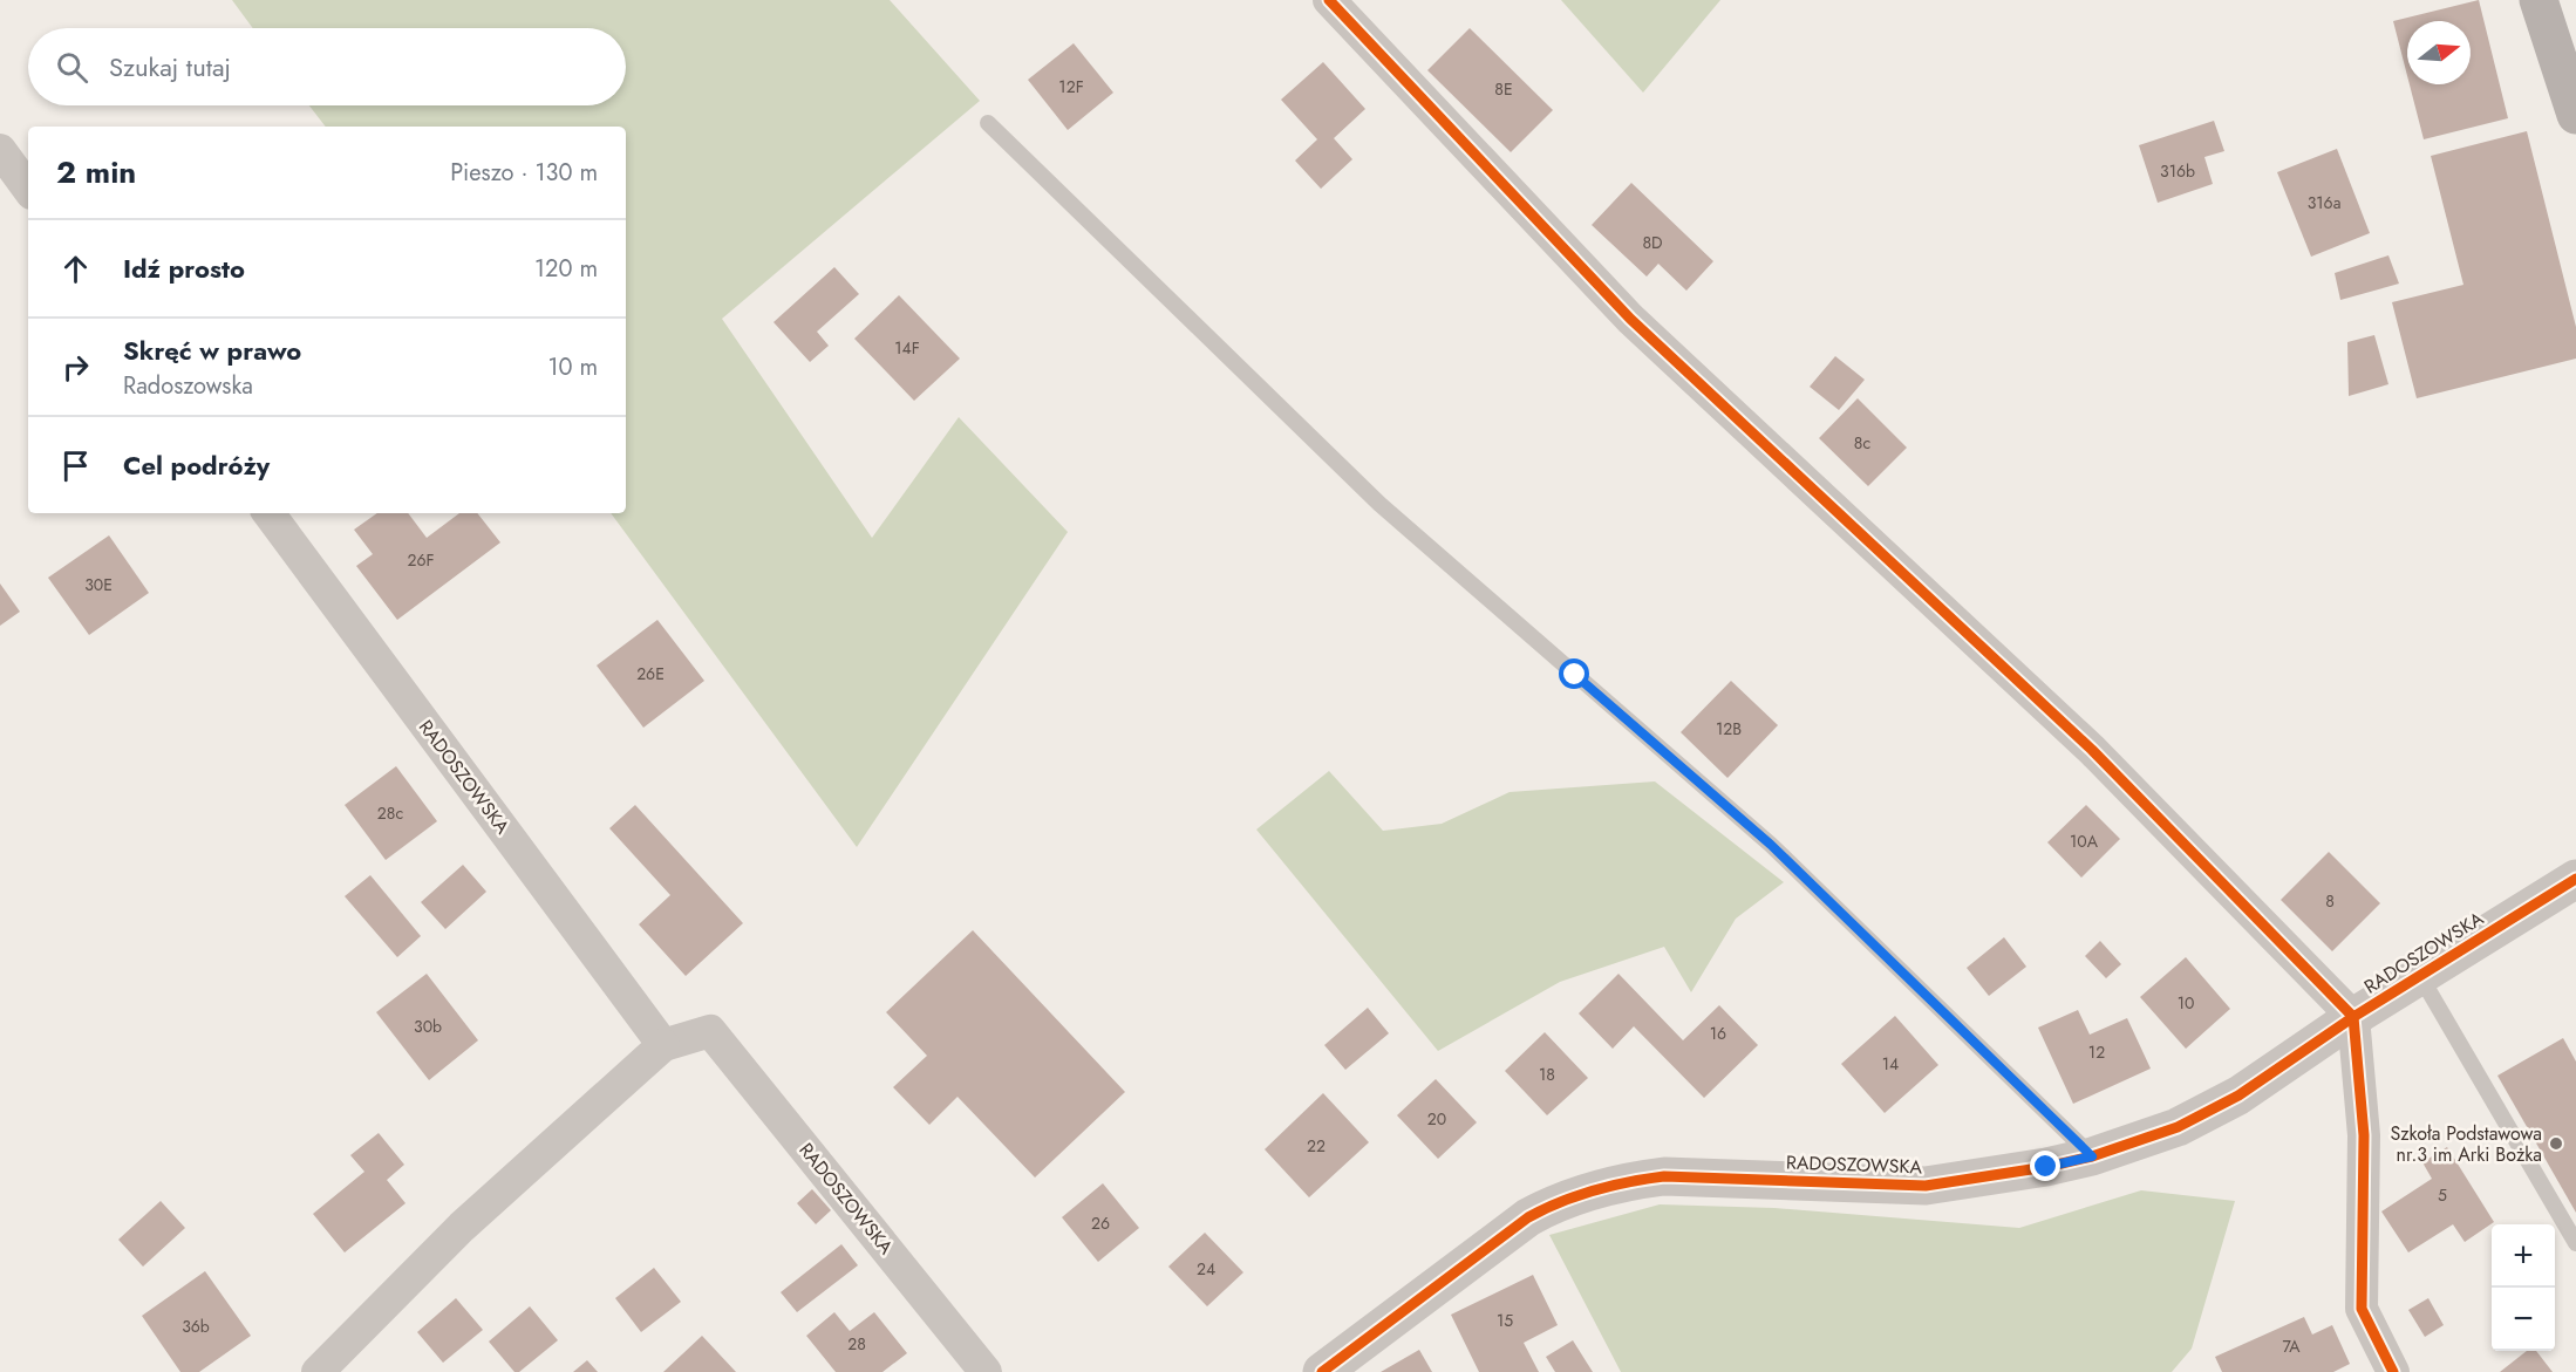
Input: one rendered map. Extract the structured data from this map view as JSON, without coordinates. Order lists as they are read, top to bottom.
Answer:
{
  "streets": {
    "street": ["RADOSZOWSKA"]
  },
  "places": ["Szkoła Podstawowa nr.3 im Arki Bożka"],
  "house_numbers": [
    "12F",
    "8E",
    "316b",
    "316a",
    "8D",
    "14F",
    "8c",
    "26F",
    "30E",
    "26E",
    "12B",
    "28c",
    "10A",
    "8",
    "10",
    "30b",
    "16",
    "12",
    "14",
    "18",
    "20",
    "22",
    "5",
    "26",
    "24",
    "15",
    "36b",
    "28",
    "7A"
  ],
  "north": "right",
  "page": {
    "search": "Szukaj tutaj",
    "heading": ["2 min", "Pieszo · 130 m"],
    "list": [
      ["Idź prosto", "120 m"],
      ["Skręć w prawo", "Radoszowska", "10 m"],
      "Cel podróży"
    ],
    "map_buttons": ["+", "−"]
  }
}
